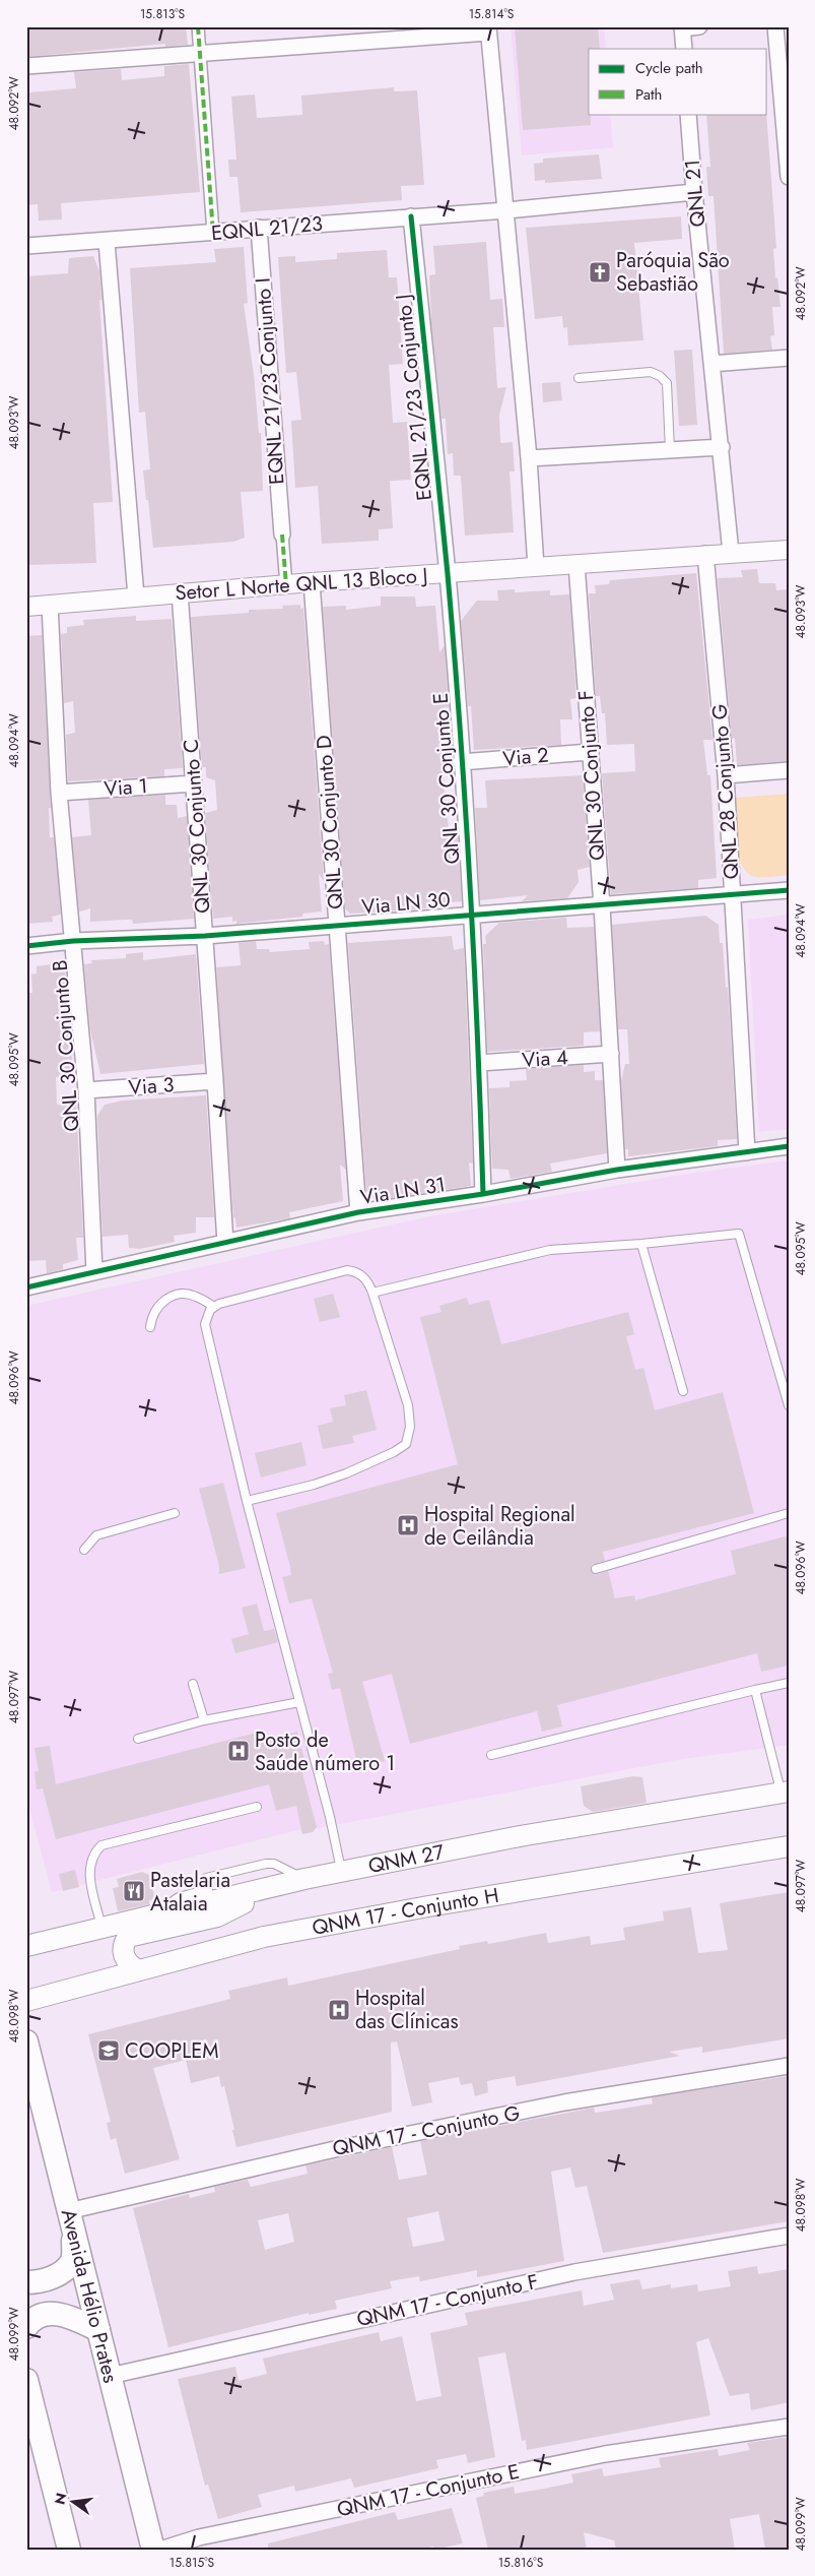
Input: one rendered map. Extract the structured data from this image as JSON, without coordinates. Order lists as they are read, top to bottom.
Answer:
{
  "streets": {
    "main road": ["QNM 27", "QNM 17 - Conjunto H", "Avenida Hélio Prates"],
    "street": [
      "QNL 21",
      "EQNL 21/23",
      "EQNL 21/23 Conjunto I",
      "EQNL 21/23 Conjunto J",
      "Setor L Norte QNL 13 Bloco J",
      "Via 2",
      "QNL 30 Conjunto F",
      "QNL 30 Conjunto E",
      "Via 1",
      "QNL 28 Conjunto G",
      "QNL 30 Conjunto D",
      "QNL 30 Conjunto C",
      "Via LN 30",
      "QNL 30 Conjunto B",
      "Via 4",
      "Via 3",
      "Via LN 31",
      "QNM 17 - Conjunto G",
      "QNM 17 - Conjunto F",
      "QNM 17 - Conjunto E"
    ]
  },
  "crossings": [
    ["QNL 21", "EQNL 21/23"],
    ["QNL 21", "Setor L Norte QNL 13 Bloco J"],
    ["EQNL 21/23", "EQNL 21/23 Conjunto I"],
    ["EQNL 21/23", "EQNL 21/23 Conjunto J"],
    ["EQNL 21/23 Conjunto J", "Setor L Norte QNL 13 Bloco J"],
    ["EQNL 21/23 Conjunto J", "QNL 30 Conjunto E"],
    ["Setor L Norte QNL 13 Bloco J", "QNL 30 Conjunto F"],
    ["Setor L Norte QNL 13 Bloco J", "QNL 30 Conjunto E"],
    ["Setor L Norte QNL 13 Bloco J", "QNL 28 Conjunto G"],
    ["Setor L Norte QNL 13 Bloco J", "QNL 30 Conjunto D"],
    ["Setor L Norte QNL 13 Bloco J", "QNL 30 Conjunto C"],
    ["Setor L Norte QNL 13 Bloco J", "QNL 30 Conjunto B"],
    ["Via 2", "QNL 30 Conjunto F"],
    ["Via 2", "QNL 30 Conjunto E"],
    ["QNL 30 Conjunto F", "Via LN 30"],
    ["QNL 30 Conjunto F", "Via 4"],
    ["QNL 30 Conjunto F", "Via LN 31"],
    ["QNL 30 Conjunto E", "Via LN 30"],
    ["QNL 30 Conjunto E", "Via 4"],
    ["QNL 30 Conjunto E", "Via LN 31"],
    ["Via 1", "QNL 30 Conjunto C"],
    ["Via 1", "QNL 30 Conjunto B"],
    ["QNL 28 Conjunto G", "Via LN 30"],
    ["QNL 28 Conjunto G", "Via LN 31"],
    ["QNL 30 Conjunto D", "Via LN 30"],
    ["QNL 30 Conjunto D", "Via LN 31"],
    ["QNL 30 Conjunto C", "Via LN 30"],
    ["QNL 30 Conjunto C", "Via 3"],
    ["QNL 30 Conjunto C", "Via LN 31"],
    ["Via LN 30", "QNL 30 Conjunto B"],
    ["QNL 30 Conjunto B", "Via 3"],
    ["QNL 30 Conjunto B", "Via LN 31"],
    ["QNM 17 - Conjunto G", "Avenida Hélio Prates"],
    ["Avenida Hélio Prates", "QNM 17 - Conjunto F"]
  ],
  "places": {
    "church": ["Paróquia São Sebastião"],
    "hospital": ["Hospital Regional de Ceilândia", "Posto de Saúde número 1", "Hospital das Clínicas"],
    "restaurant": ["Pastelaria Atalaia"],
    "school or university": ["COOPLEM"]
  },
  "legend": ["Cycle path", "Path"],
  "north": "left",
  "coordinates": [
    "15.813°S",
    "15.814°S",
    "48.092°W",
    "48.093°W",
    "48.094°W",
    "48.095°W",
    "48.096°W",
    "48.097°W",
    "48.098°W",
    "48.099°W",
    "15.815°S",
    "15.816°S"
  ]
}
